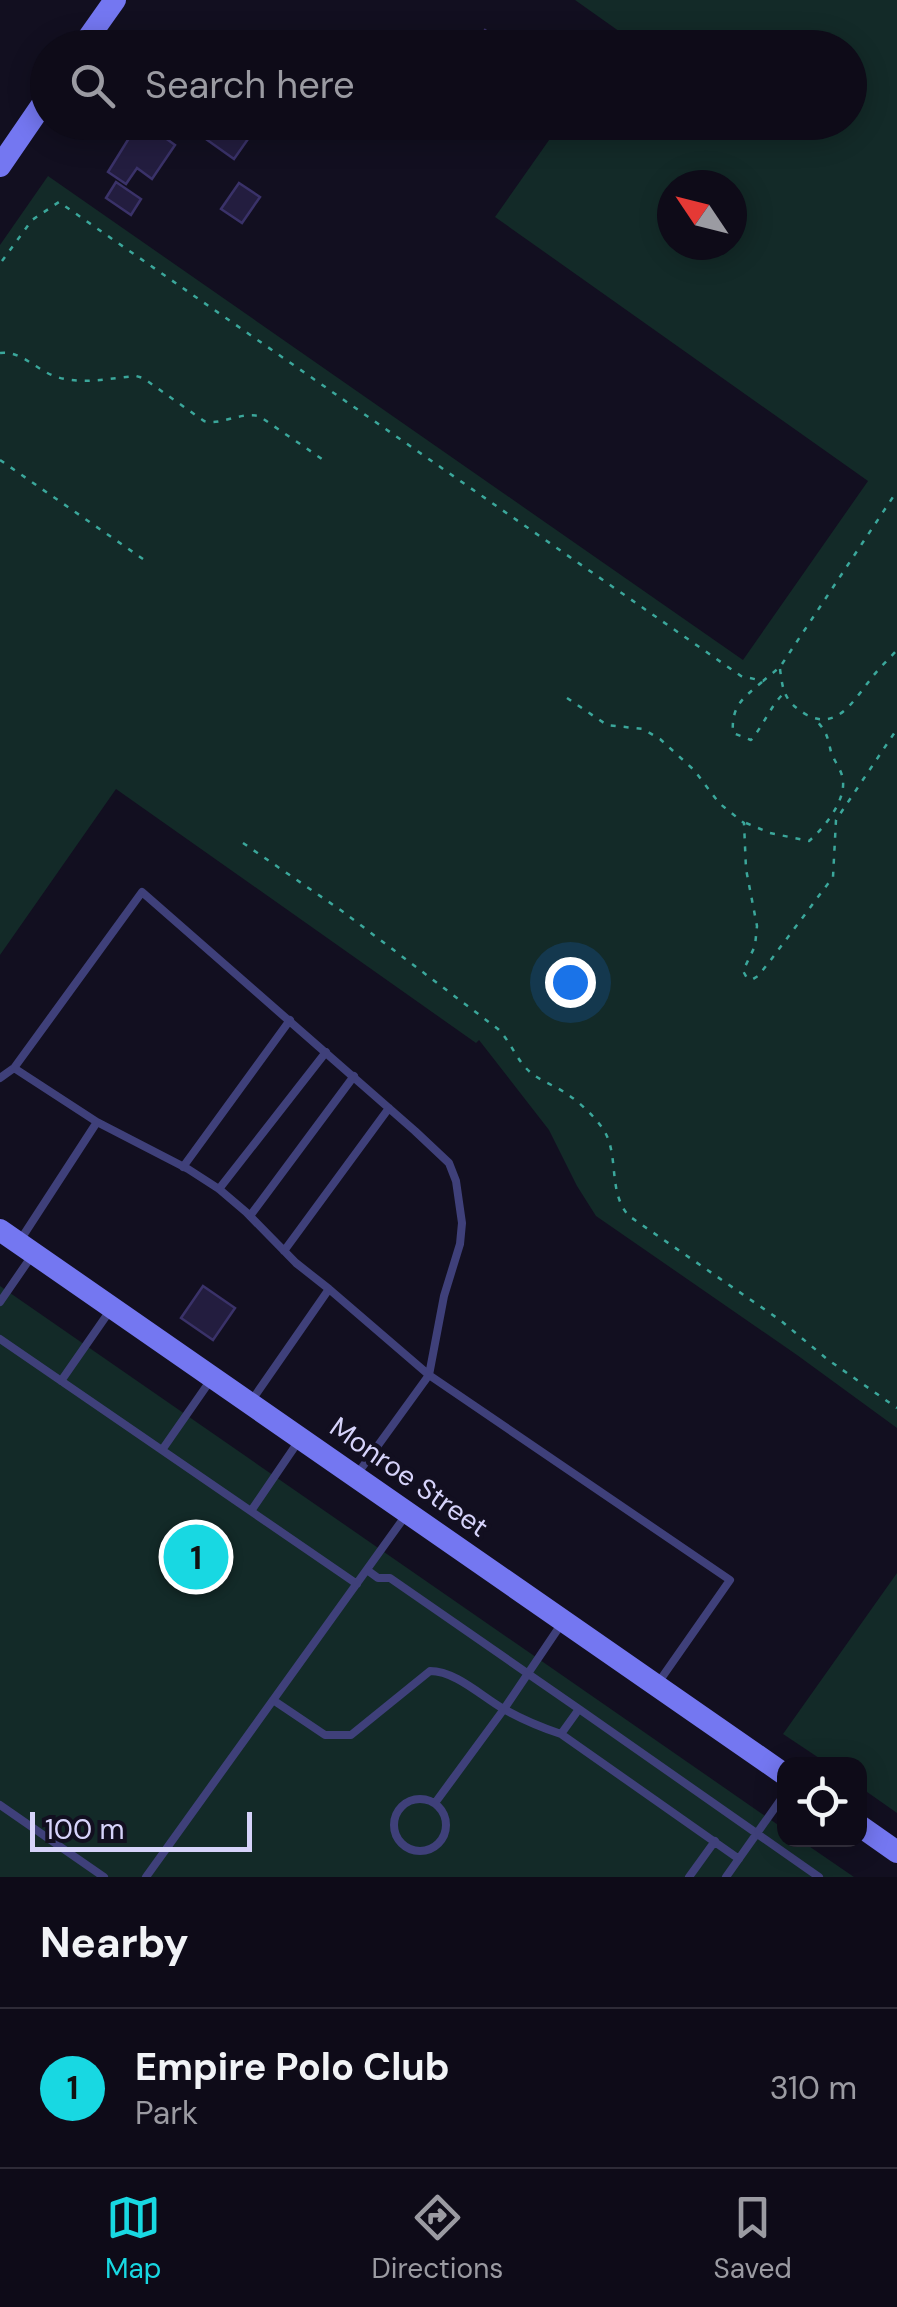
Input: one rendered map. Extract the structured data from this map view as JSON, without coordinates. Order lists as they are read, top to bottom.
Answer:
{
  "streets": {
    "main road": ["Monroe Street"]
  },
  "scale_bar": "100 m",
  "north": "top left",
  "page": {
    "search": "Search here",
    "pins": "1",
    "scale": "100 m",
    "heading": "Nearby",
    "list": [
      {
        "mark": "1",
        "name": "Empire Polo Club",
        "note": "Park",
        "value": "310 m"
      }
    ],
    "nav": ["Map", "Directions", "Saved"]
  }
}
